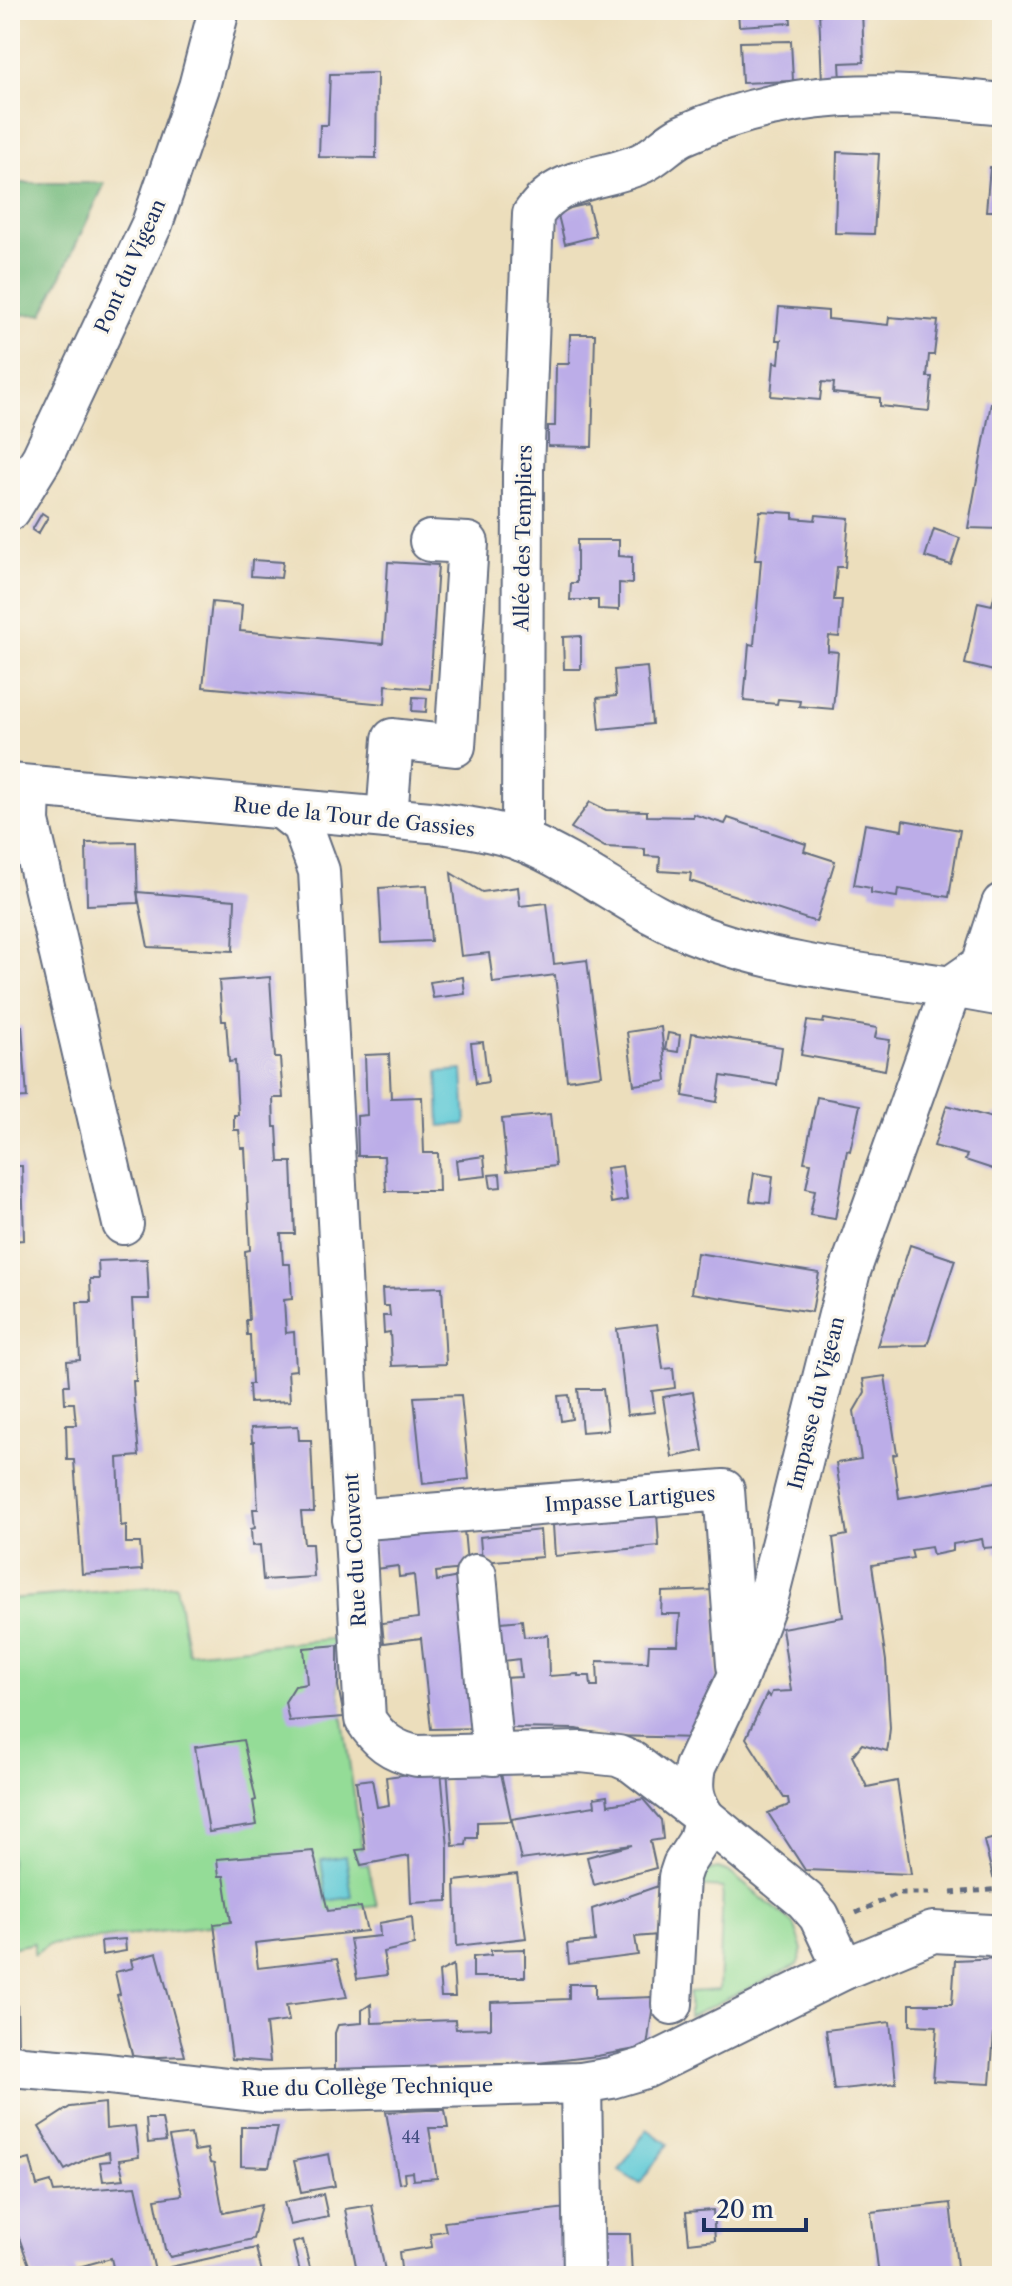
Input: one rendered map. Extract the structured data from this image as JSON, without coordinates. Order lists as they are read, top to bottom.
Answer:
{
  "streets": {
    "street": [
      "Pont du Vigean",
      "Allée des Templiers",
      "Rue de la Tour de Gassies",
      "Impasse du Vigean",
      "Impasse Lartigues",
      "Rue du Couvent",
      "Rue du Collège Technique"
    ]
  },
  "crossings": [
    ["Allée des Templiers", "Rue de la Tour de Gassies"],
    ["Rue de la Tour de Gassies", "Impasse du Vigean"],
    ["Rue de la Tour de Gassies", "Rue du Couvent"],
    ["Impasse du Vigean", "Impasse Lartigues"],
    ["Impasse du Vigean", "Rue du Couvent"],
    ["Impasse Lartigues", "Rue du Couvent"]
  ],
  "house_numbers": ["44"],
  "scale_bar": "20 m"
}
